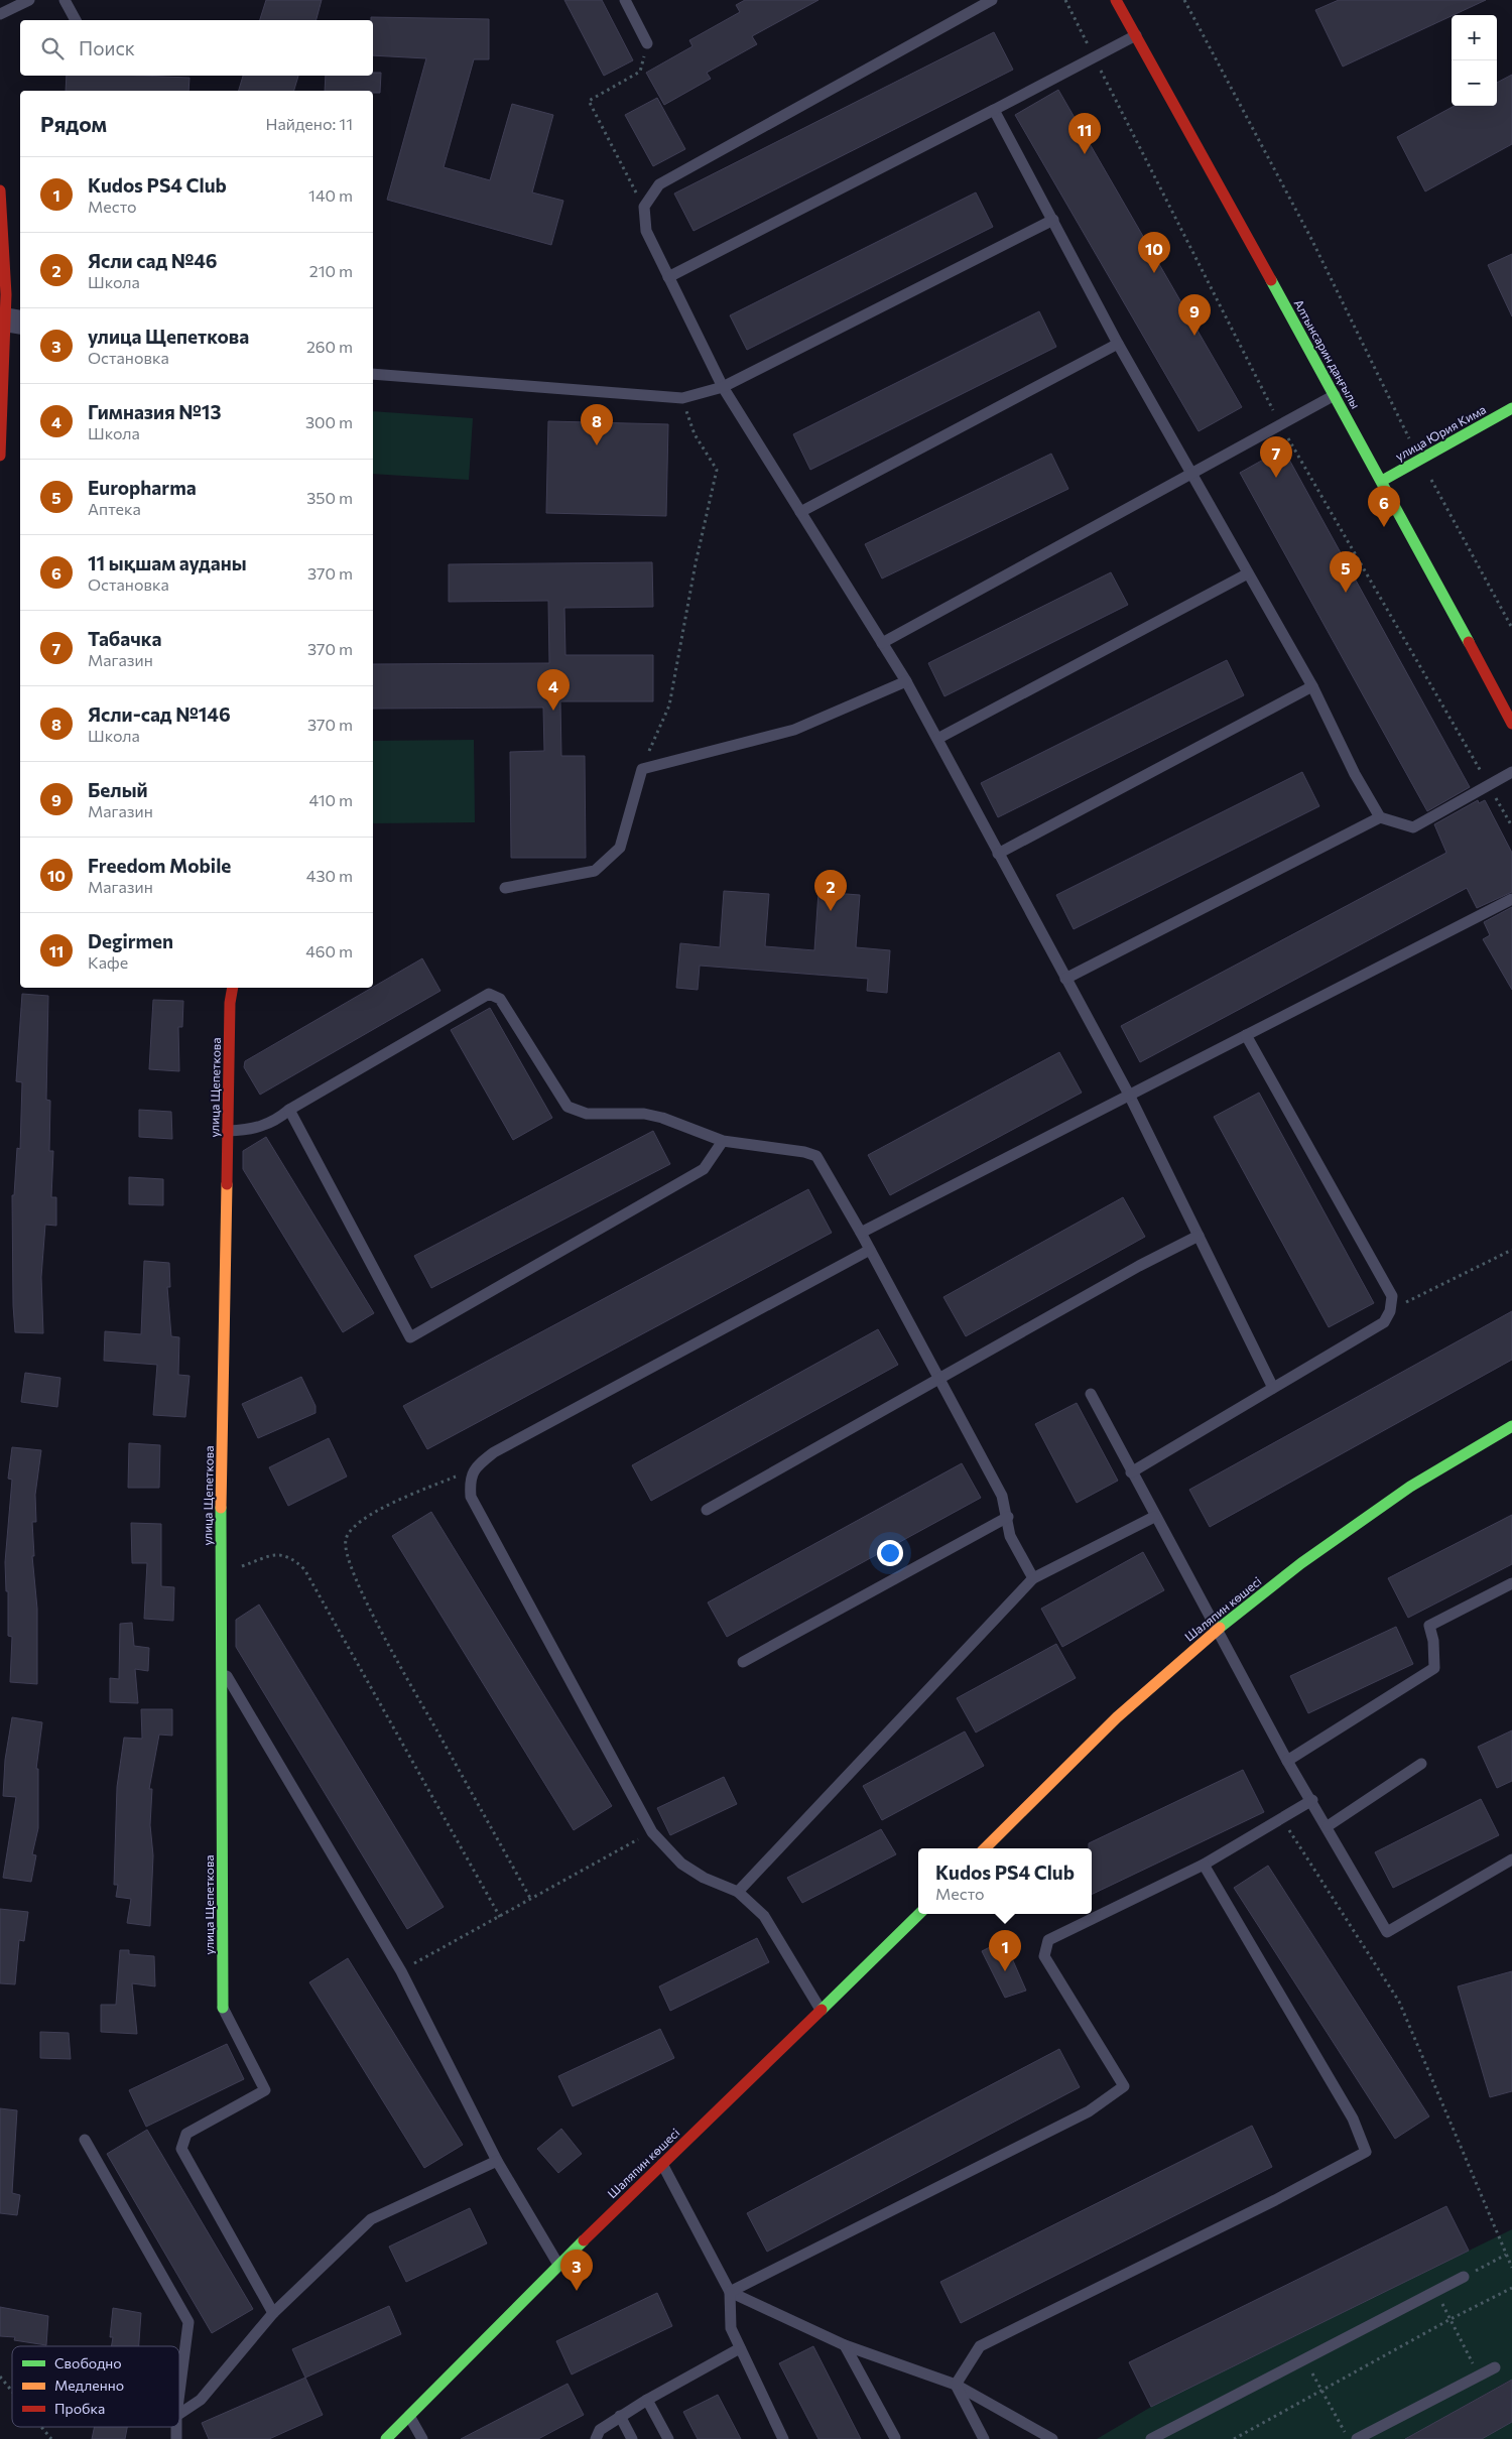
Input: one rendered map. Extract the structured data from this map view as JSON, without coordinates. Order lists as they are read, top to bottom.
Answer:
{
  "streets": {
    "main road": [
      "Алтынсарин даңғылы",
      "улица Юрия Кима",
      "улица Щепеткова",
      "Шаляпин көшесі"
    ]
  },
  "crossings": [
    ["Алтынсарин даңғылы", "улица Юрия Кима"]
  ],
  "legend": ["Свободно", "Медленно", "Пробка"],
  "page": {
    "map_buttons": ["+", "−"],
    "search": "Поиск",
    "heading": ["Рядом", "Найдено: 11"],
    "pins": [
      "11",
      "10",
      "9",
      "8",
      "7",
      "6",
      "5",
      "4",
      "2",
      "1",
      "3"
    ],
    "list": [
      {
        "mark": "1",
        "name": "Kudos PS4 Club",
        "note": "Место",
        "value": "140 m"
      },
      {
        "mark": "2",
        "name": "Ясли сад №46",
        "note": "Школа",
        "value": "210 m"
      },
      {
        "mark": "3",
        "name": "улица Щепеткова",
        "note": "Остановка",
        "value": "260 m"
      },
      {
        "mark": "4",
        "name": "Гимназия №13",
        "note": "Школа",
        "value": "300 m"
      },
      {
        "mark": "5",
        "name": "Europharma",
        "note": "Аптека",
        "value": "350 m"
      },
      {
        "mark": "6",
        "name": "11 ықшам ауданы",
        "note": "Остановка",
        "value": "370 m"
      },
      {
        "mark": "7",
        "name": "Табачка",
        "note": "Магазин",
        "value": "370 m"
      },
      {
        "mark": "8",
        "name": "Ясли-сад №146",
        "note": "Школа",
        "value": "370 m"
      },
      {
        "mark": "9",
        "name": "Белый",
        "note": "Магазин",
        "value": "410 m"
      },
      {
        "mark": "10",
        "name": "Freedom Mobile",
        "note": "Магазин",
        "value": "430 m"
      },
      {
        "mark": "11",
        "name": "Degirmen",
        "note": "Кафе",
        "value": "460 m"
      }
    ],
    "popup": ["Kudos PS4 Club", "Место"]
  }
}
